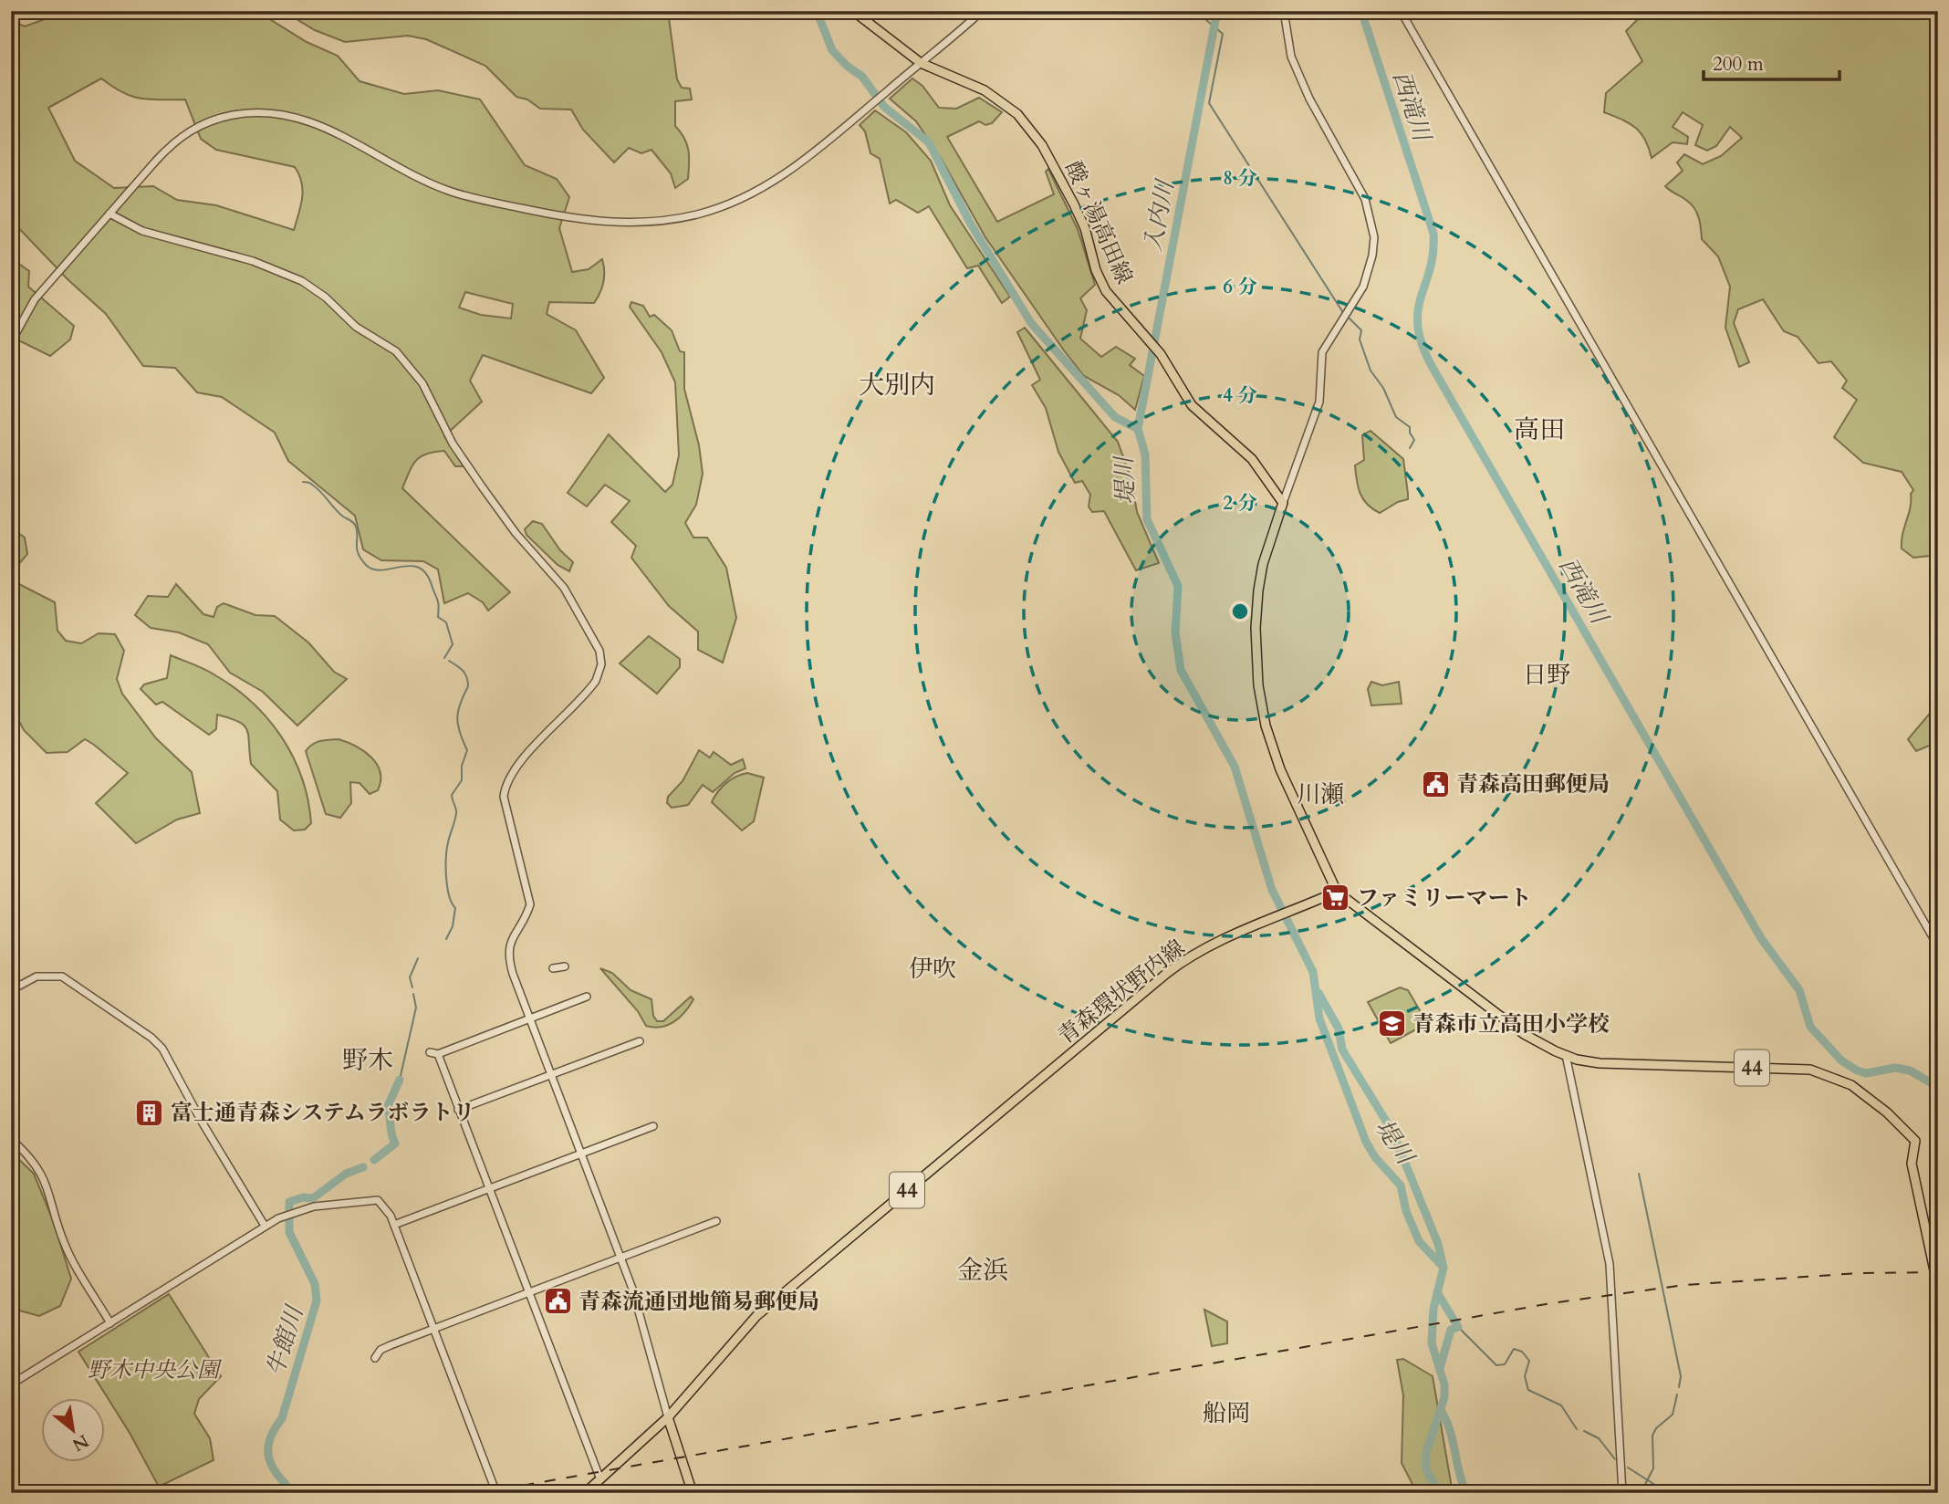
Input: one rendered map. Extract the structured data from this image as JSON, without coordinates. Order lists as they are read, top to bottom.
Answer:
{
  "streets": {
    "main road": ["酸ヶ湯高田線", "青森環状野内線", "44"]
  },
  "crossings": [
    ["青森環状野内線", "44"]
  ],
  "districts": [
    "大別内",
    "高田",
    "日野",
    "川瀬",
    "伊吹",
    "野木",
    "金浜",
    "船岡"
  ],
  "water": [
    "西滝川",
    "入内川",
    "堤川",
    "牛館川"
  ],
  "parks": ["野木中央公園"],
  "places": {
    "public building": ["青森高田郵便局", "青森流通団地簡易郵便局"],
    "supermarket": ["ファミリーマート"],
    "school or university": ["青森市立高田小学校"],
    "building": ["富士通青森システムラボラトリ"]
  },
  "scale_bar": "200 m",
  "north": "bottom right",
  "rings": [
    "8 分",
    "6 分",
    "4 分",
    "2 分"
  ]
}
